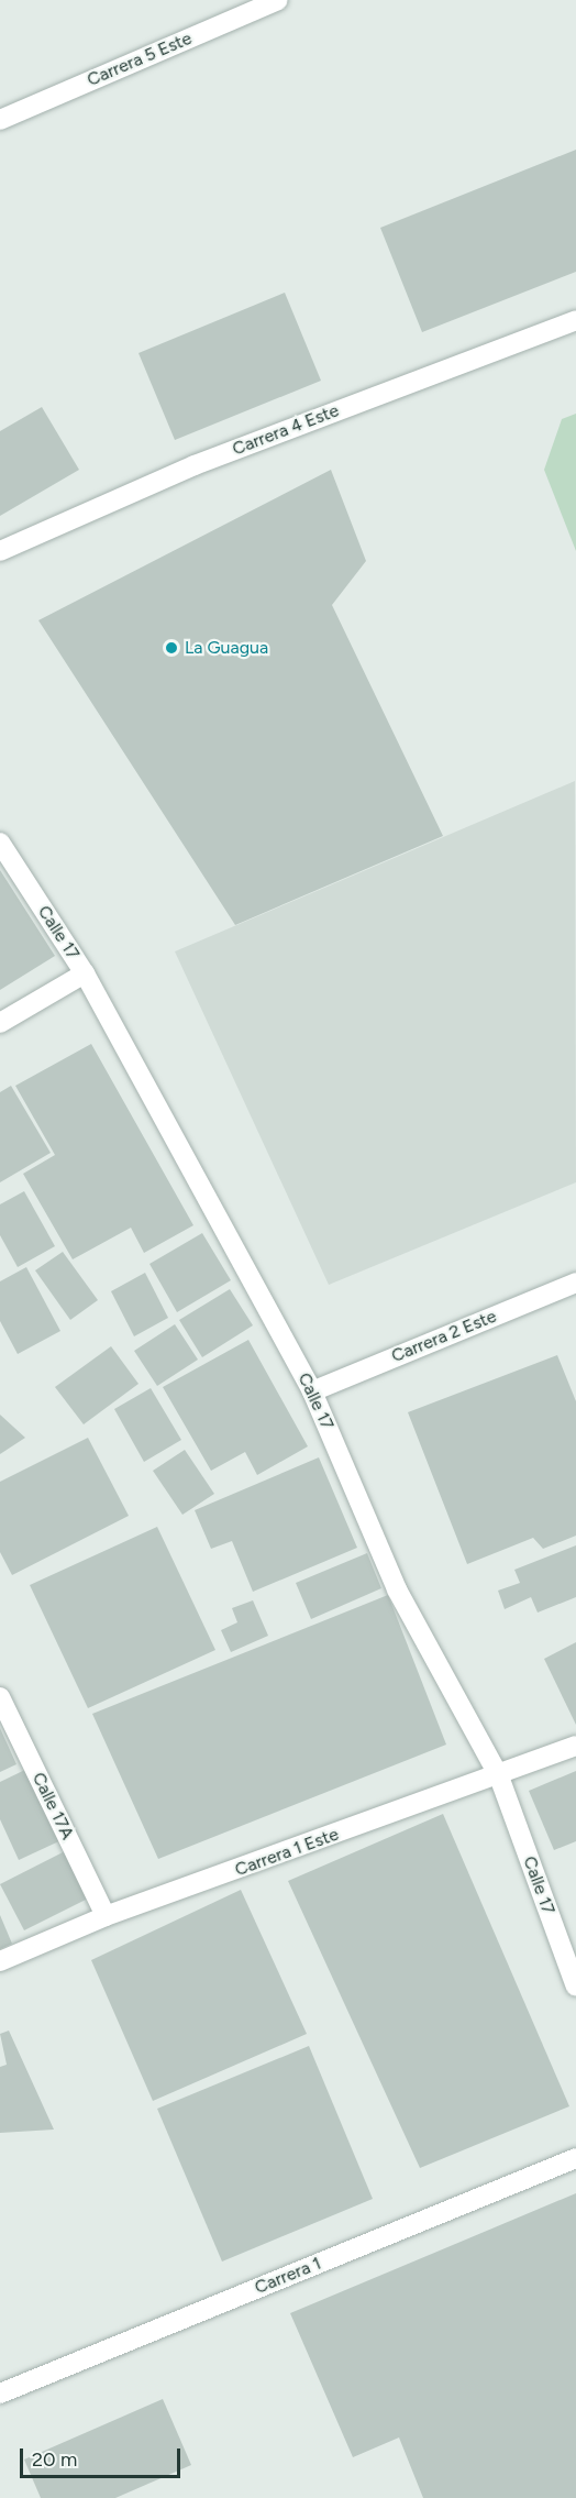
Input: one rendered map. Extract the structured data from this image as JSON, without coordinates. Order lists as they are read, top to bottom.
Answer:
{
  "streets": {
    "street": [
      "Carrera 5 Este",
      "Carrera 4 Este",
      "Calle 17",
      "Carrera 2 Este",
      "Calle 17A",
      "Carrera 1 Este",
      "Carrera 1"
    ]
  },
  "crossings": [
    ["Calle 17", "Carrera 2 Este"],
    ["Calle 17", "Carrera 1 Este"],
    ["Calle 17A", "Carrera 1 Este"]
  ],
  "places": ["La Guagua"],
  "scale_bar": "20 m"
}
